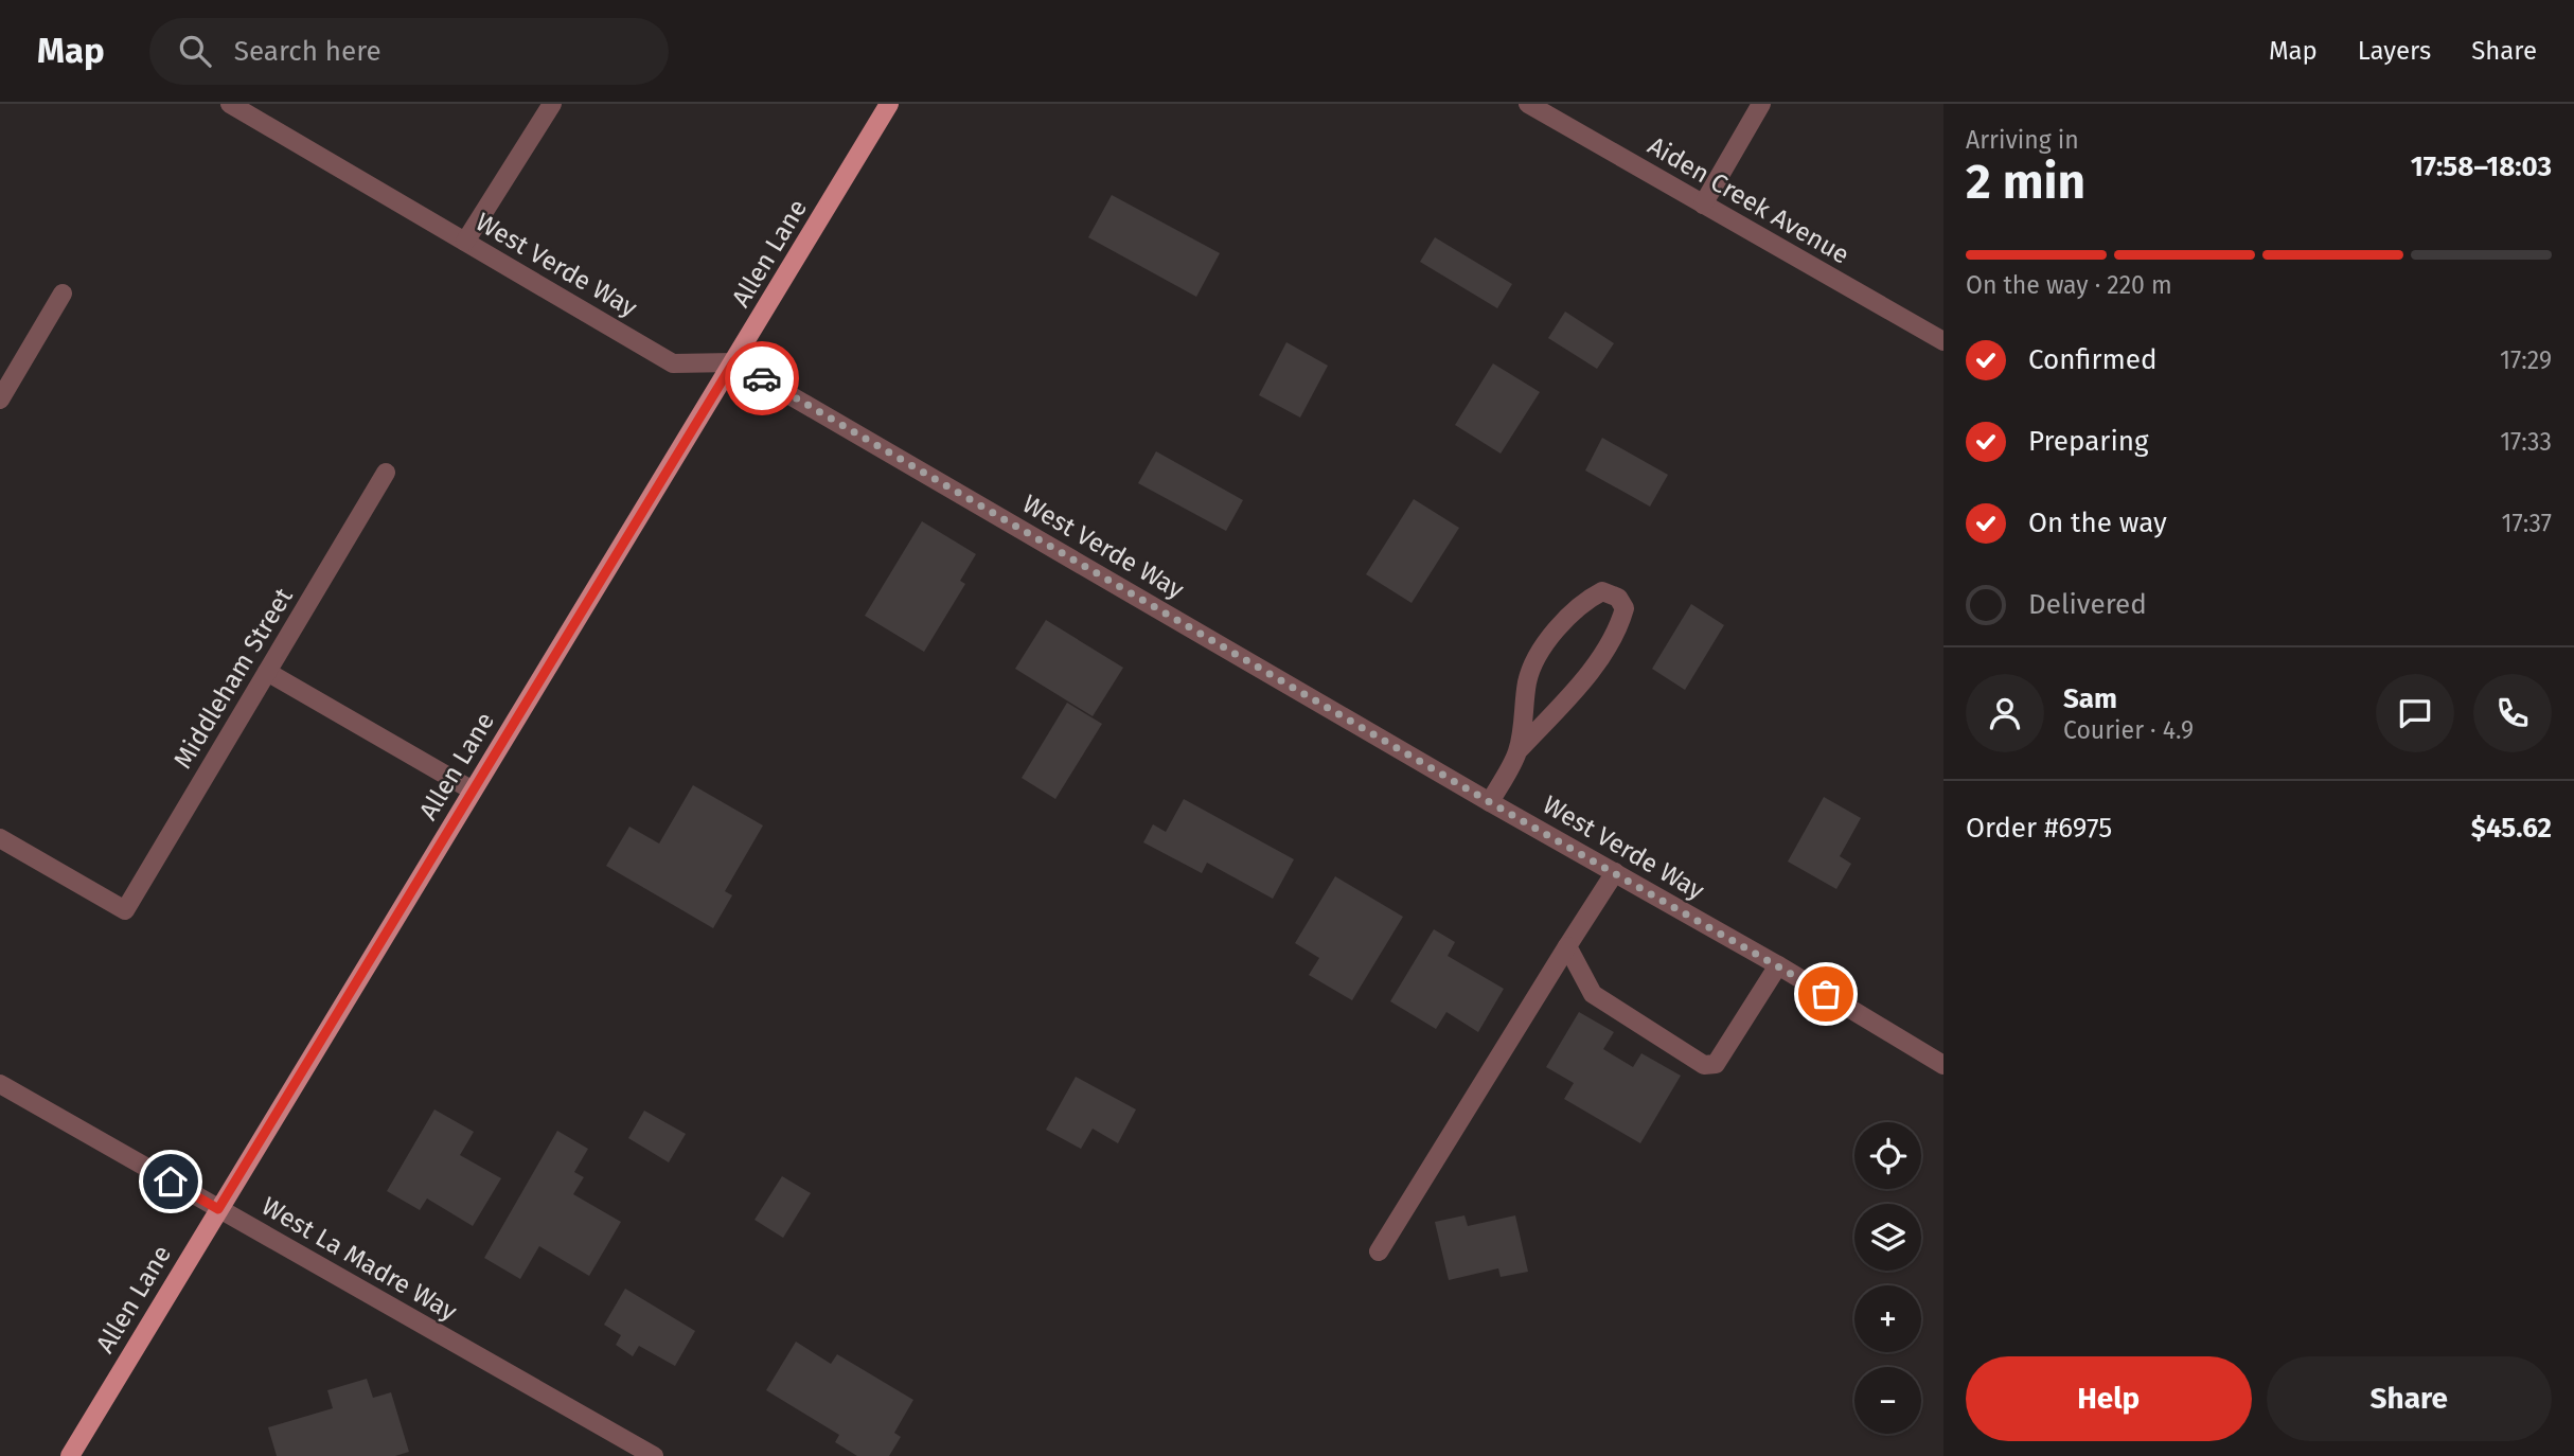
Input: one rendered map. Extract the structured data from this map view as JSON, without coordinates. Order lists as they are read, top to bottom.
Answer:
{
  "streets": {
    "main road": ["Allen Lane"],
    "street": [
      "Aiden Creek Avenue",
      "West Verde Way",
      "Middleham Street",
      "West La Madre Way"
    ]
  },
  "crossings": [
    ["Allen Lane", "West Verde Way"],
    ["Allen Lane", "West La Madre Way"]
  ],
  "page": {
    "header": "Map",
    "search": "Search here",
    "nav": ["Map", "Layers", "Share"],
    "heading": ["2 min", "Arriving in", "17:58–18:03"],
    "panel": [
      "Sam",
      "Courier · 4.9",
      "Order #6975",
      "$45.62"
    ],
    "bar": "On the way · 220 m",
    "list": [
      ["Confirmed", "17:29"],
      ["Preparing", "17:33"],
      ["On the way", "17:37"],
      "Delivered"
    ],
    "map_buttons": ["+", "−"],
    "buttons": ["Help", "Share"]
  }
}
